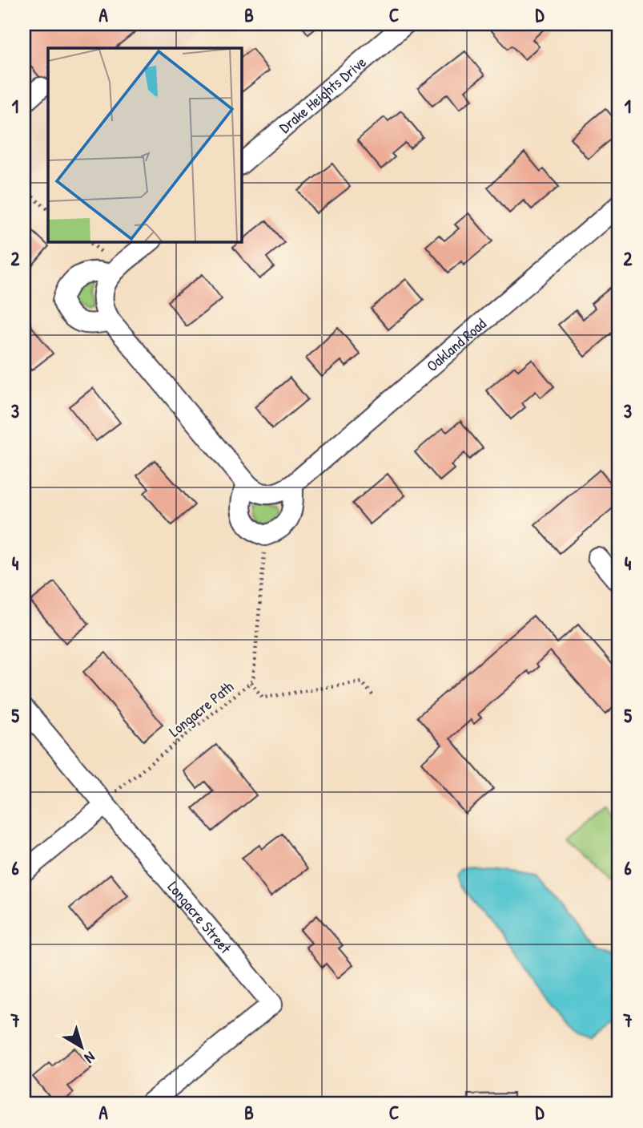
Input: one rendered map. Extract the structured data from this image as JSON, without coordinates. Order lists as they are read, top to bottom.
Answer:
{
  "streets": {
    "street": ["Drake Heights Drive", "Oakland Road", "Longacre Street"],
    "path": ["Longacre Path"]
  },
  "crossings": [
    ["Longacre Path", "Longacre Street"]
  ],
  "north": "bottom right",
  "grid": {
    "columns": [
      "A",
      "B",
      "C",
      "D"
    ],
    "rows": [
      "1",
      "2",
      "3",
      "4",
      "5",
      "6",
      "7"
    ]
  }
}
